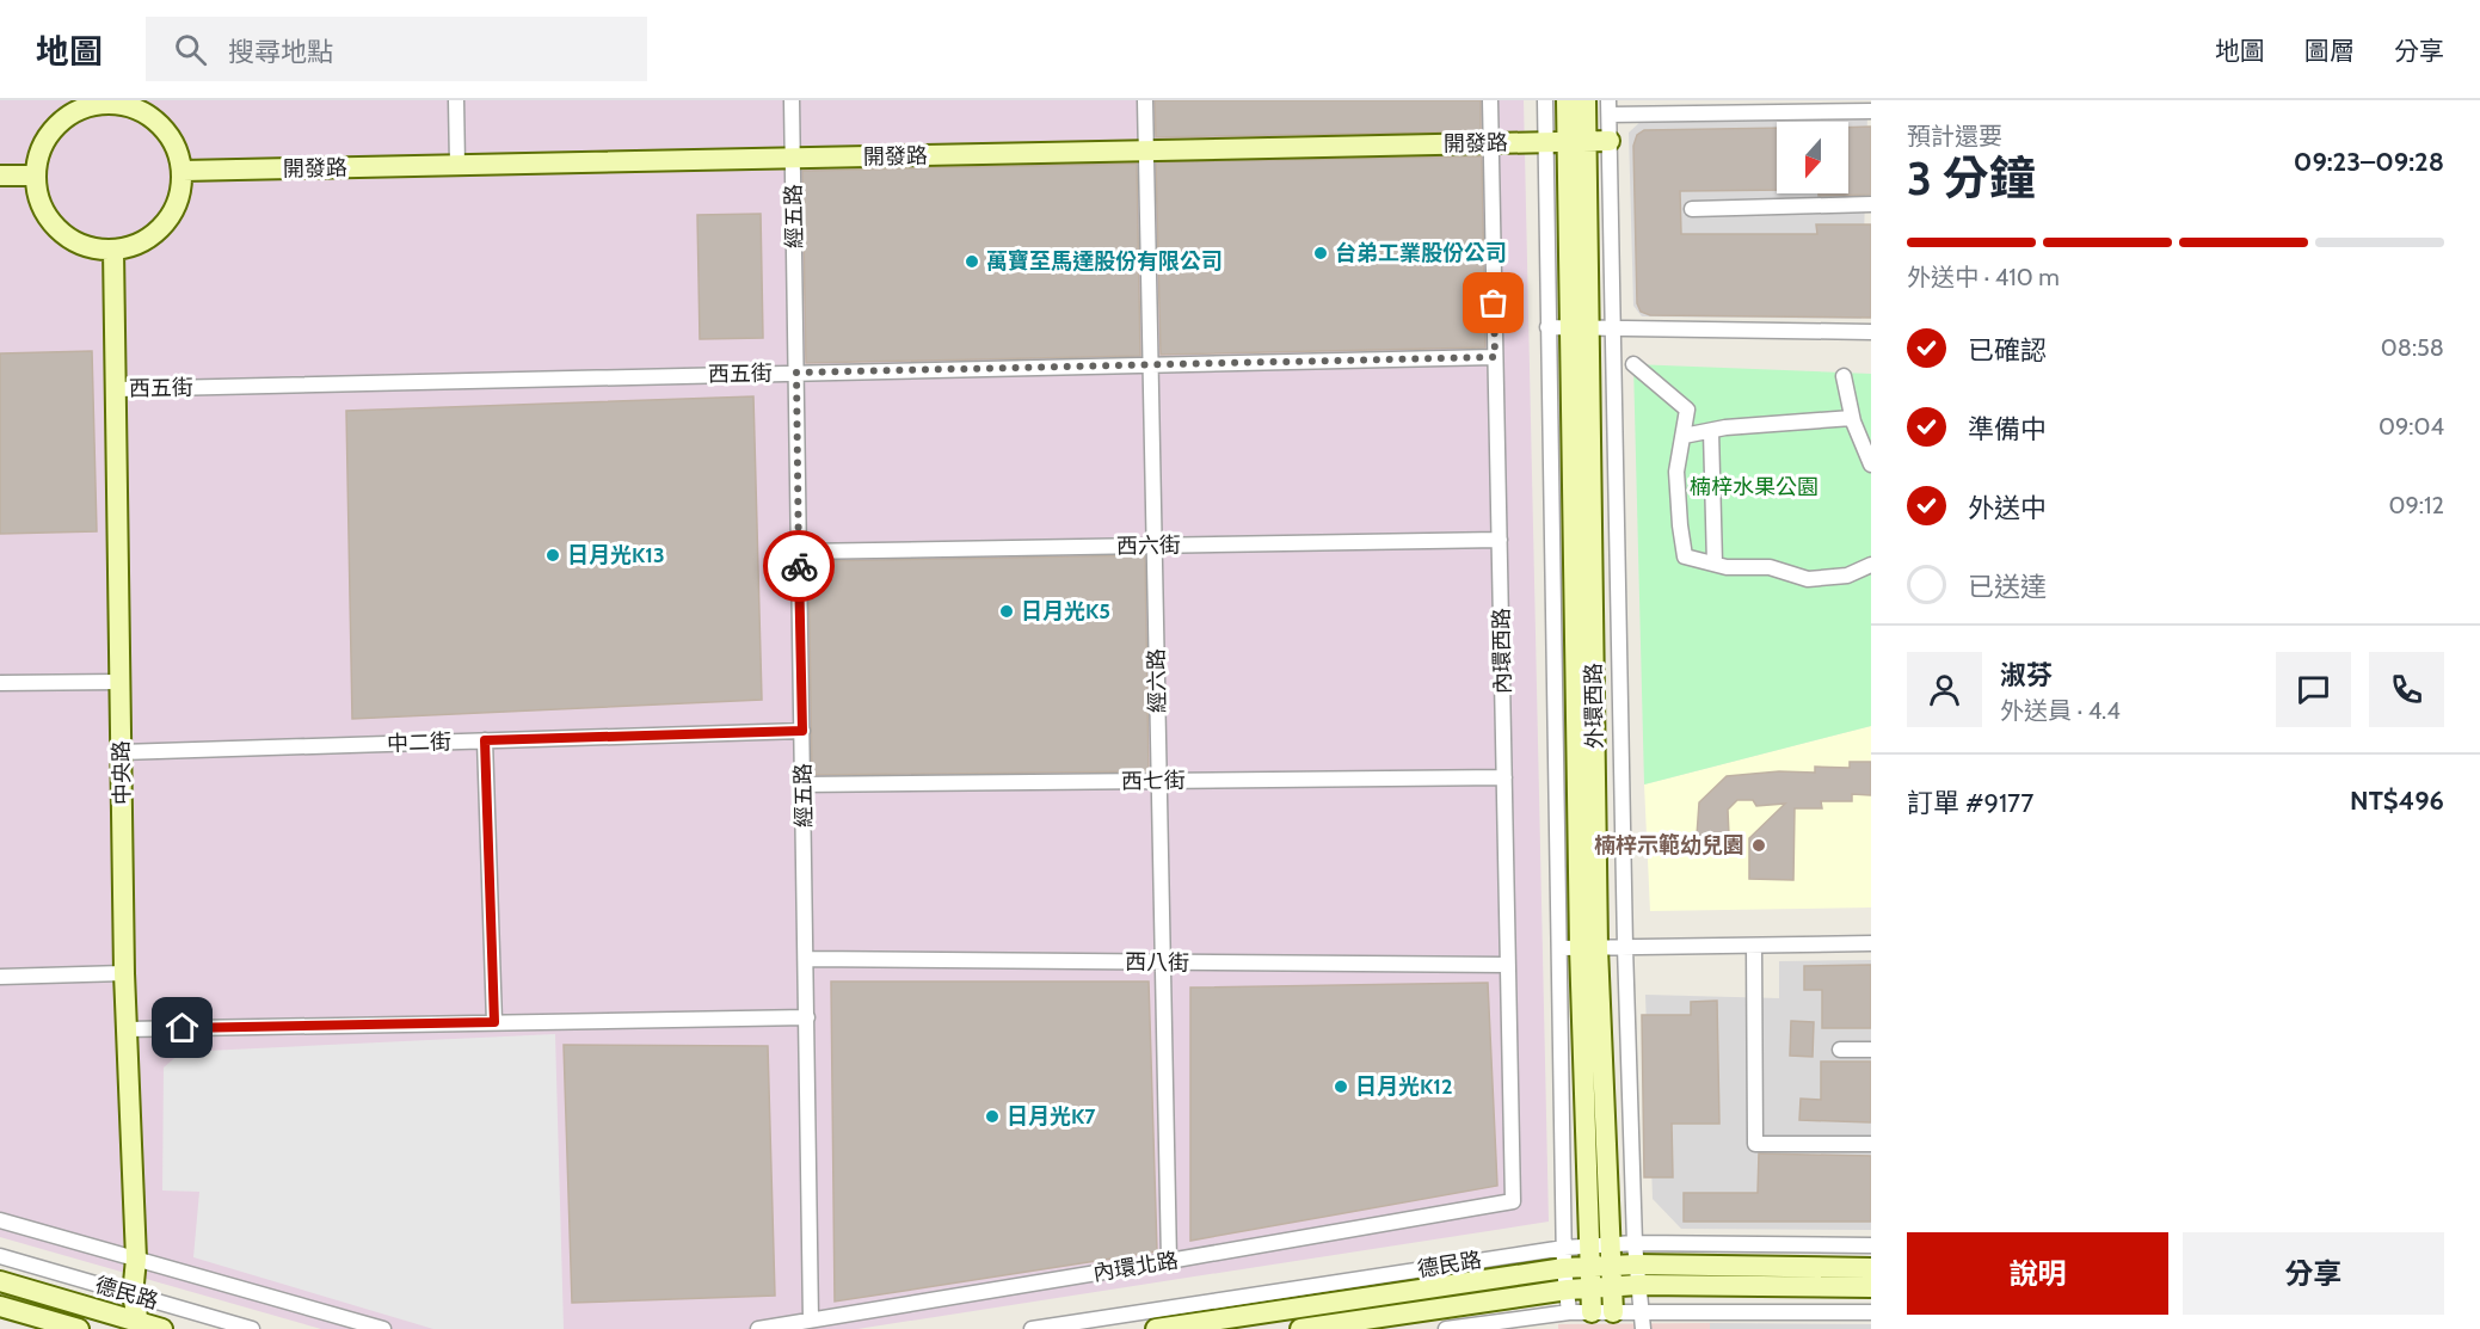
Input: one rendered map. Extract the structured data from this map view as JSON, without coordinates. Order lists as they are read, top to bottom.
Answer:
{
  "streets": {
    "street": [
      "開發路",
      "經五路",
      "西五街",
      "西六街",
      "內環西路",
      "經六路",
      "外環西路",
      "中二街",
      "中央路",
      "西七街",
      "西八街",
      "德民路",
      "內環北路"
    ]
  },
  "crossings": [
    ["開發路", "經五路"],
    ["開發路", "內環西路"],
    ["開發路", "經六路"],
    ["開發路", "外環西路"],
    ["開發路", "中央路"],
    ["經五路", "西五街"],
    ["經五路", "西六街"],
    ["經五路", "中二街"],
    ["經五路", "西七街"],
    ["經五路", "西八街"],
    ["經五路", "內環北路"],
    ["西五街", "內環西路"],
    ["西五街", "經六路"],
    ["西五街", "中央路"],
    ["西六街", "內環西路"],
    ["西六街", "經六路"],
    ["內環西路", "西七街"],
    ["內環西路", "西八街"],
    ["內環西路", "內環北路"],
    ["經六路", "西七街"],
    ["經六路", "西八街"],
    ["經六路", "內環北路"],
    ["外環西路", "德民路"],
    ["中二街", "中央路"],
    ["中央路", "德民路"]
  ],
  "parks": ["楠梓水果公園"],
  "places": [
    "台弟工業股份公司",
    "萬寶至馬達股份有限公司",
    "日月光K13",
    "日月光K5",
    "楠梓示範幼兒園",
    "日月光K12",
    "日月光K7"
  ],
  "north": "bottom",
  "page": {
    "header": "地圖",
    "search": "搜尋地點",
    "nav": ["地圖", "圖層", "分享"],
    "heading": ["3 分鐘", "預計還要", "09:23–09:28"],
    "panel": [
      "淑芬",
      "外送員 · 4.4",
      "訂單 #9177",
      "NT$496"
    ],
    "bar": "外送中 · 410 m",
    "list": [
      ["已確認", "08:58"],
      ["準備中", "09:04"],
      ["外送中", "09:12"],
      "已送達"
    ],
    "buttons": ["說明", "分享"]
  }
}
